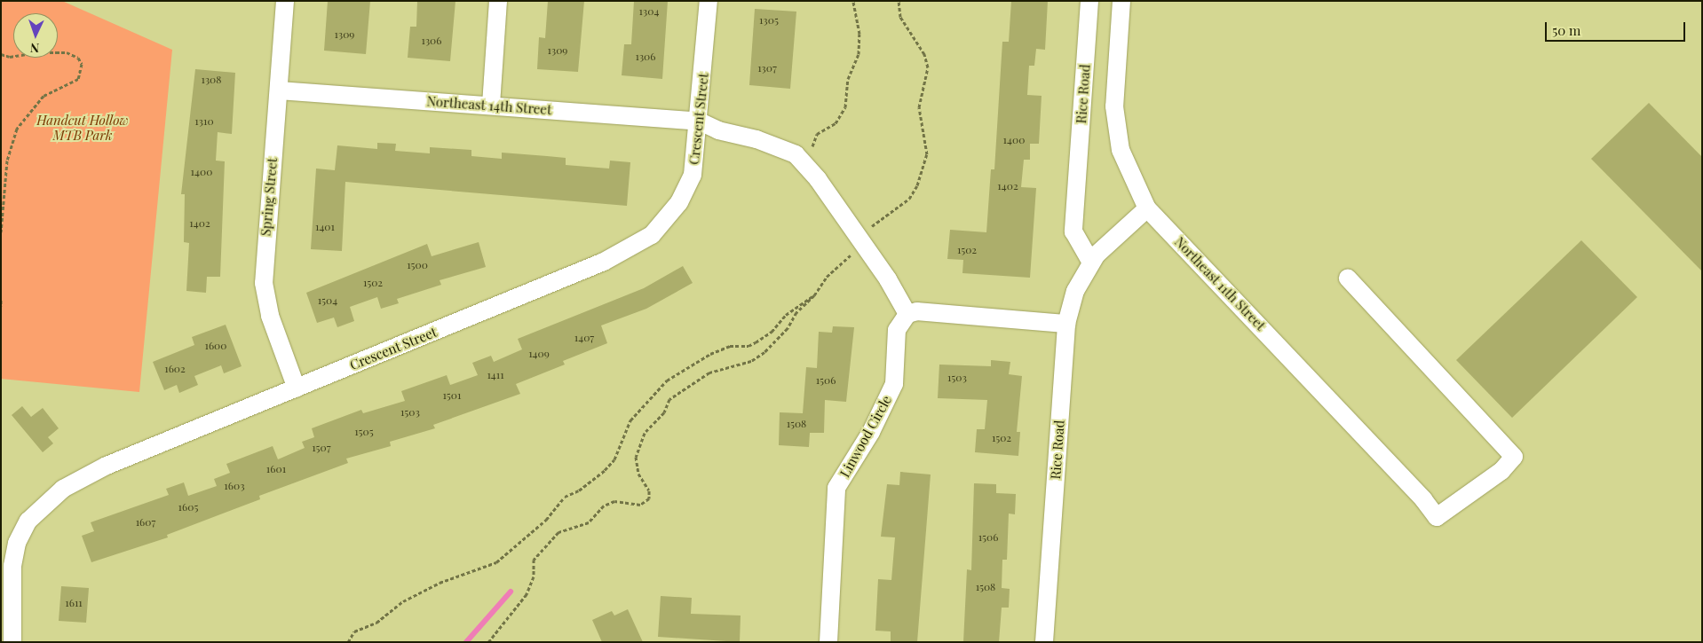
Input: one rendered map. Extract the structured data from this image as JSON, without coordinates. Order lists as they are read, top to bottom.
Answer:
{
  "streets": {
    "street": [
      "Rice Road",
      "Northeast 14th Street",
      "Crescent Street",
      "Spring Street",
      "Northeast 11th Street",
      "Linwood Circle"
    ]
  },
  "crossings": [
    ["Rice Road", "Northeast 11th Street"],
    ["Northeast 14th Street", "Crescent Street"],
    ["Northeast 14th Street", "Spring Street"],
    ["Crescent Street", "Spring Street"]
  ],
  "parks": ["Handcut Hollow MTB Park"],
  "house_numbers": [
    "1304",
    "1305",
    "1309",
    "1306",
    "1309",
    "1306",
    "1307",
    "1308",
    "1310",
    "1400",
    "1400",
    "1402",
    "1402",
    "1401",
    "1502",
    "1500",
    "1502",
    "1504",
    "1407",
    "1600",
    "1409",
    "1602",
    "1411",
    "1503",
    "1506",
    "1501",
    "1503",
    "1508",
    "1505",
    "1502",
    "1507",
    "1601",
    "1603",
    "1605",
    "1607",
    "1506",
    "1508",
    "1611"
  ],
  "scale_bar": "50 m",
  "north": "bottom"
}
